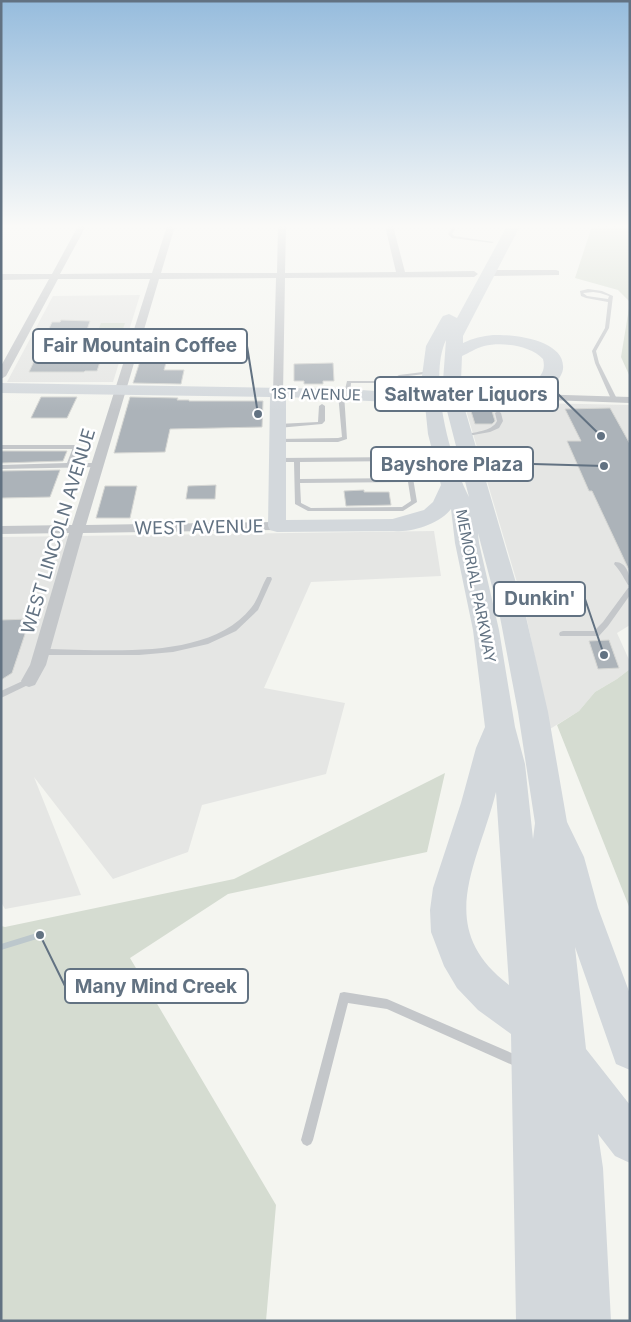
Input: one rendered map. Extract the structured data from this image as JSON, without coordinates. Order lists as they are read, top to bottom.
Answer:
{
  "streets": {
    "highway": ["MEMORIAL PARKWAY"],
    "street": ["1ST AVENUE", "WEST AVENUE", "WEST LINCOLN AVENUE"]
  },
  "crossings": [
    ["1ST AVENUE", "WEST LINCOLN AVENUE"],
    ["1ST AVENUE", "MEMORIAL PARKWAY"],
    ["WEST AVENUE", "WEST LINCOLN AVENUE"]
  ],
  "places": [
    "Fair Mountain Coffee",
    "Saltwater Liquors",
    "Bayshore Plaza",
    "Dunkin'",
    "Many Mind Creek"
  ]
}
